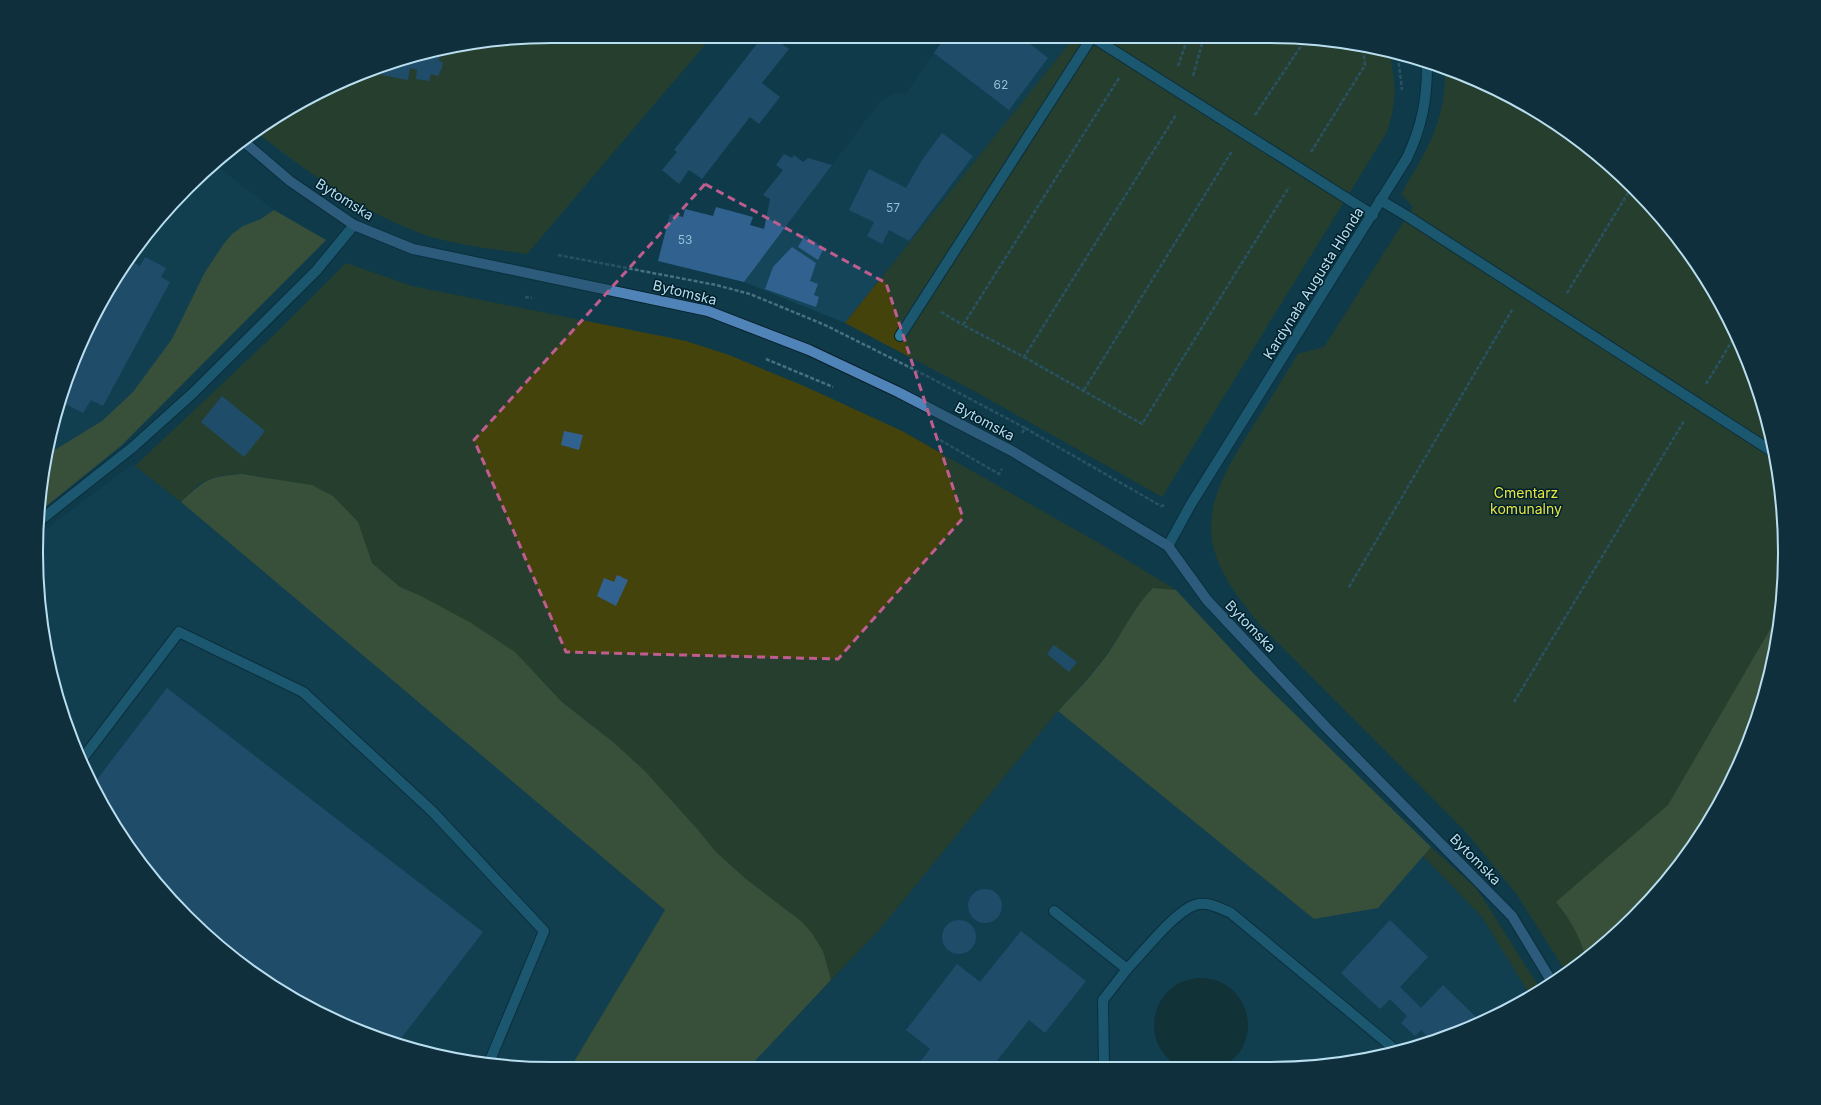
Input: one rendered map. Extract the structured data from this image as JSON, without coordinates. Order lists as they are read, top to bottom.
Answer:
{
  "streets": {
    "street": ["Bytomska", "Kardynała Augusta Hlonda"]
  },
  "crossings": [
    ["Bytomska", "Kardynała Augusta Hlonda"]
  ],
  "parks": ["Cmentarz komunalny"],
  "house_numbers": ["62", "57", "53"]
}
